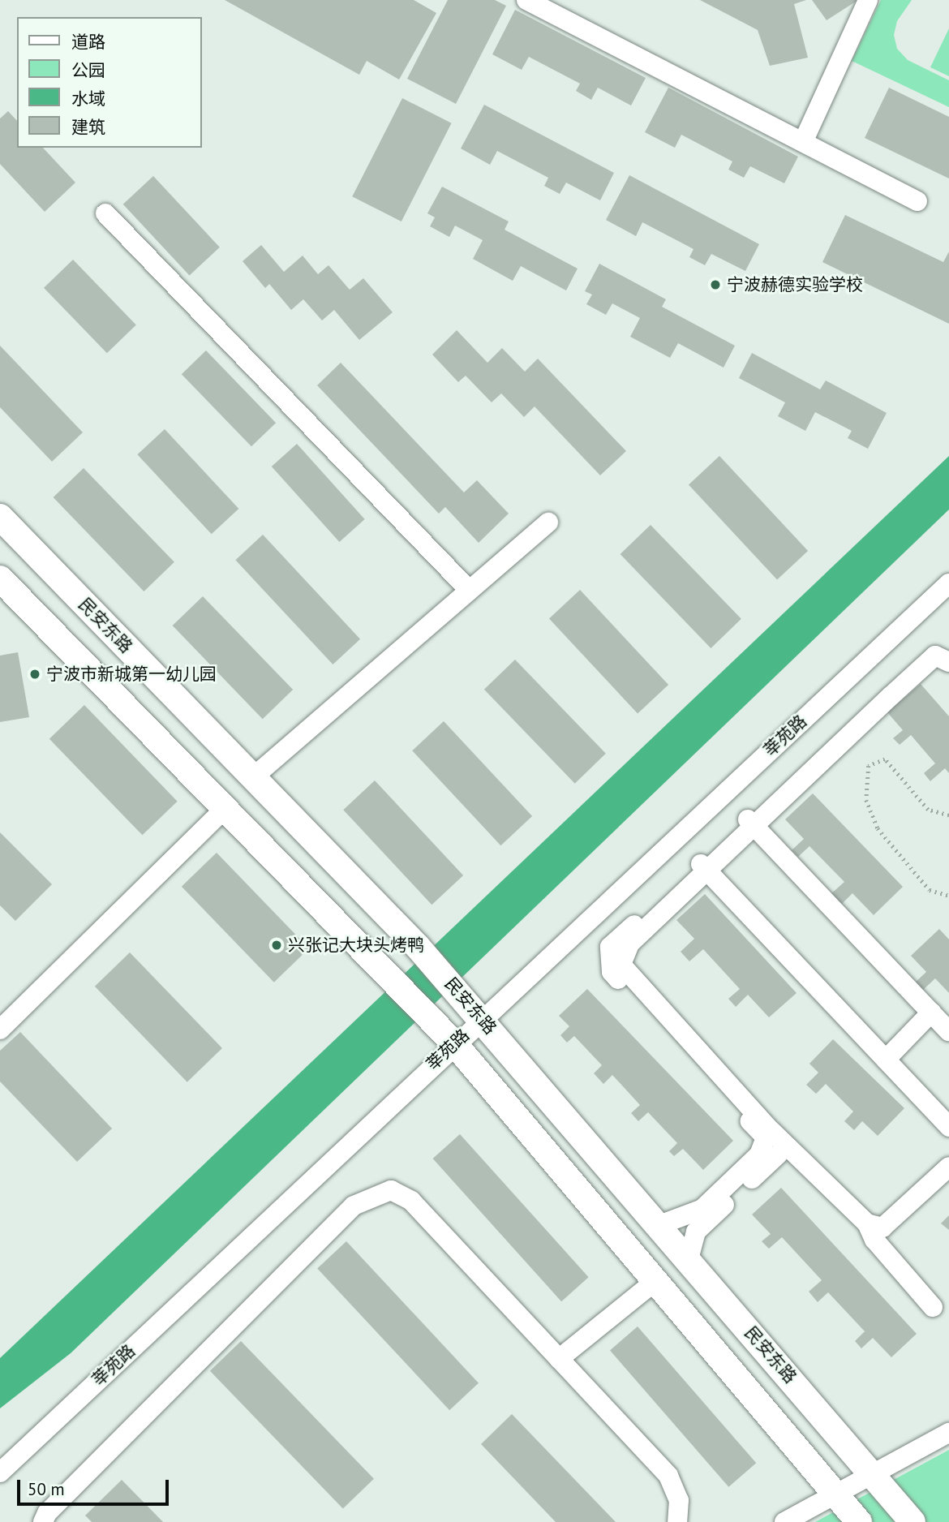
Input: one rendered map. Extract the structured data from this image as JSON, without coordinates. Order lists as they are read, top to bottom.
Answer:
{
  "streets": {
    "main road": ["民安东路"],
    "street": ["莘苑路"]
  },
  "crossings": [
    ["民安东路", "莘苑路"]
  ],
  "places": ["宁波赫德实验学校", "宁波市新城第一幼儿园", "兴张记大块头烤鸭"],
  "legend": [
    "道路",
    "公园",
    "水域",
    "建筑"
  ],
  "scale_bar": "50 m"
}
